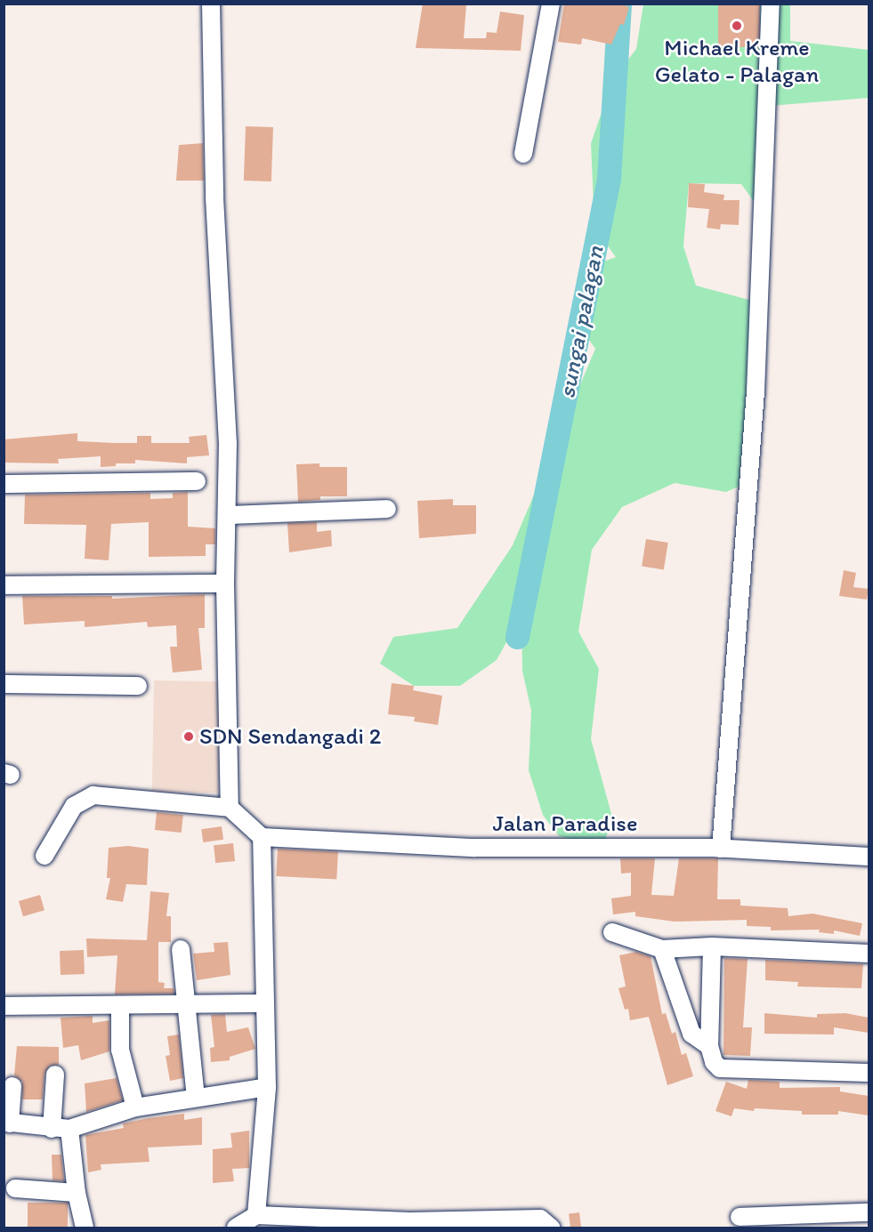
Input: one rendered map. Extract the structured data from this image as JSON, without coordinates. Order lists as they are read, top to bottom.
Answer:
{
  "streets": {
    "street": ["Jalan Paradise"]
  },
  "water": ["sungai palagan"],
  "places": ["Michael Kreme Gelato - Palagan", "SDN Sendangadi 2"]
}
